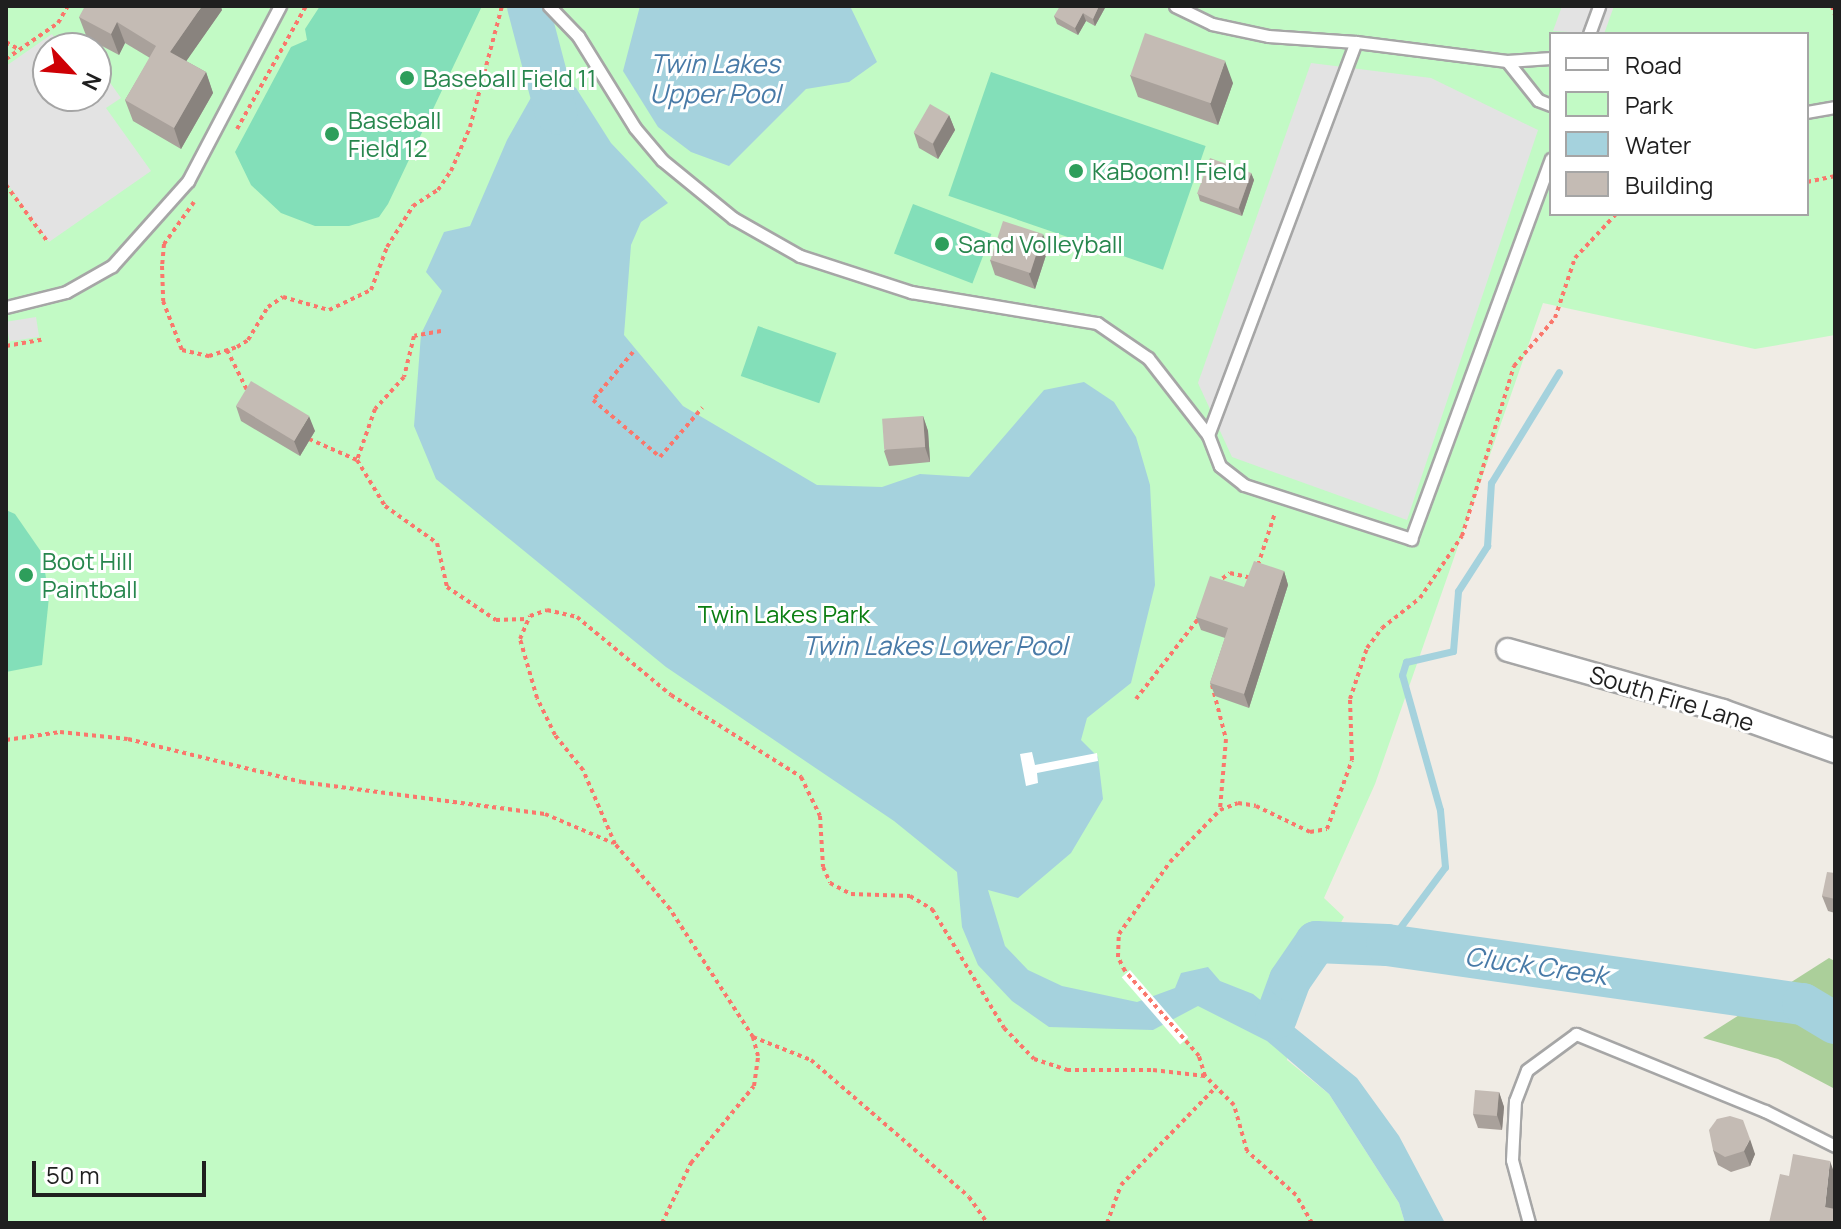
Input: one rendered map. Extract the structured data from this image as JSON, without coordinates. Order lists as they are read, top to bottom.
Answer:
{
  "streets": {
    "street": ["South Fire Lane"]
  },
  "water": ["Twin Lakes Upper Pool", "Twin Lakes Lower Pool", "Cluck Creek"],
  "parks": ["Twin Lakes Park"],
  "places": [
    "Baseball Field 11",
    "Baseball Field 12",
    "KaBoom! Field",
    "Sand Volleyball",
    "Boot Hill Paintball"
  ],
  "legend": [
    "Road",
    "Park",
    "Water",
    "Building"
  ],
  "scale_bar": "50 m",
  "north": "bottom right"
}
